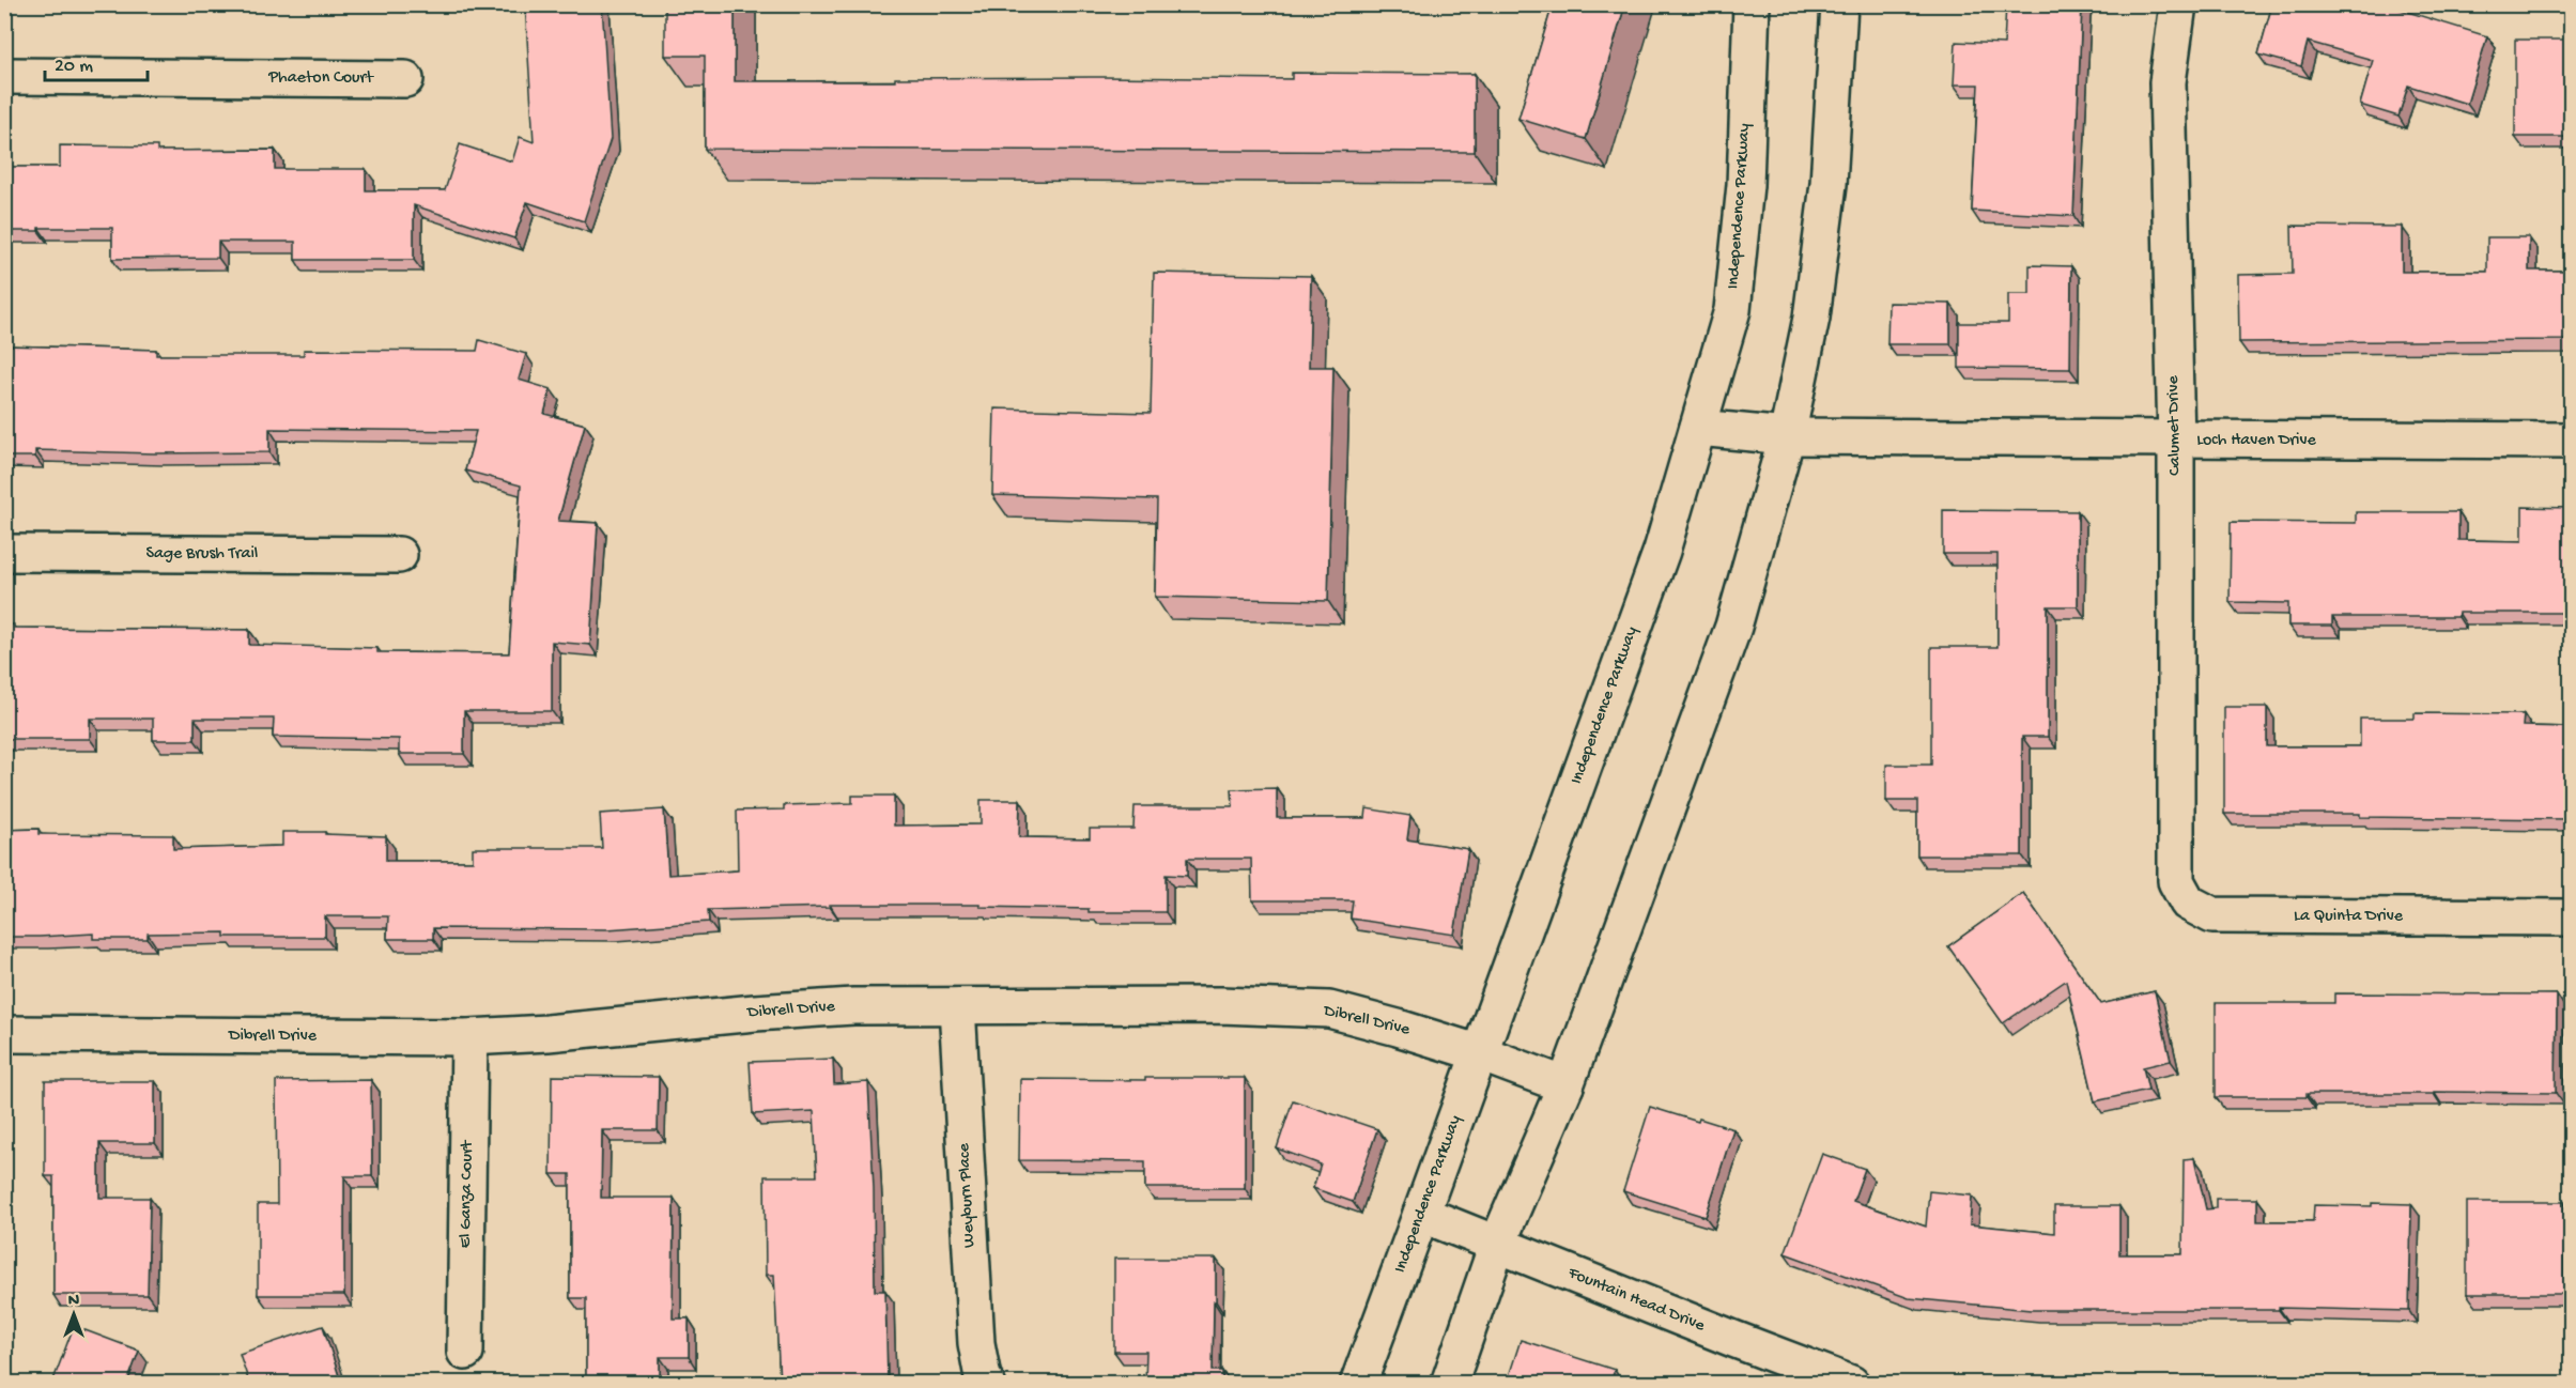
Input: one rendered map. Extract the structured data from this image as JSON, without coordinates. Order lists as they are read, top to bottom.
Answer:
{
  "streets": {
    "street": [
      "Phaeton Court",
      "Independence Parkway",
      "Calumet Drive",
      "Loch Haven Drive",
      "Sage Brush Trail",
      "La Quinta Drive",
      "Dibrell Drive",
      "El Ganza Court",
      "Weyburn Place",
      "Fountain Head Drive"
    ]
  },
  "crossings": [
    ["Independence Parkway", "Loch Haven Drive"],
    ["Independence Parkway", "Dibrell Drive"],
    ["Independence Parkway", "Fountain Head Drive"],
    ["Calumet Drive", "Loch Haven Drive"],
    ["Calumet Drive", "La Quinta Drive"],
    ["Dibrell Drive", "El Ganza Court"],
    ["Dibrell Drive", "Weyburn Place"]
  ],
  "scale_bar": "20 m",
  "north": "top"
}
